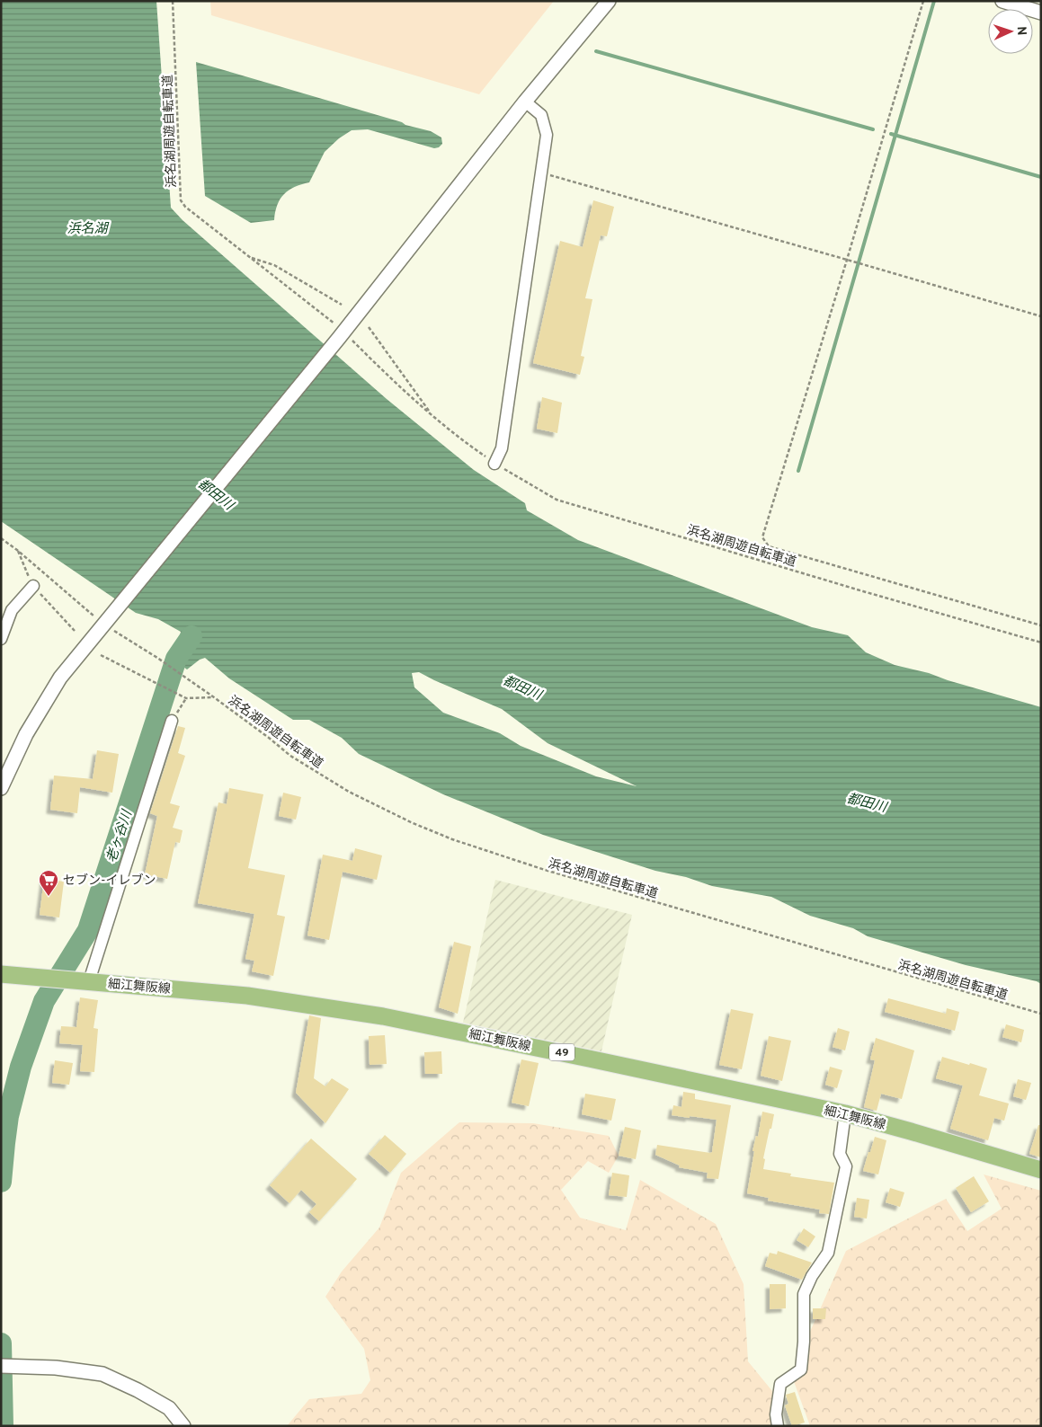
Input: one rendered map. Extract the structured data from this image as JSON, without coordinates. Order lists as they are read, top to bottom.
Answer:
{
  "streets": {
    "main road": ["細江舞阪線", "49"],
    "path": ["浜名湖周遊自転車道"]
  },
  "water": ["浜名湖", "都田川", "老ヶ谷川"],
  "places": {
    "supermarket": ["セブン-イレブン"]
  },
  "north": "right"
}
